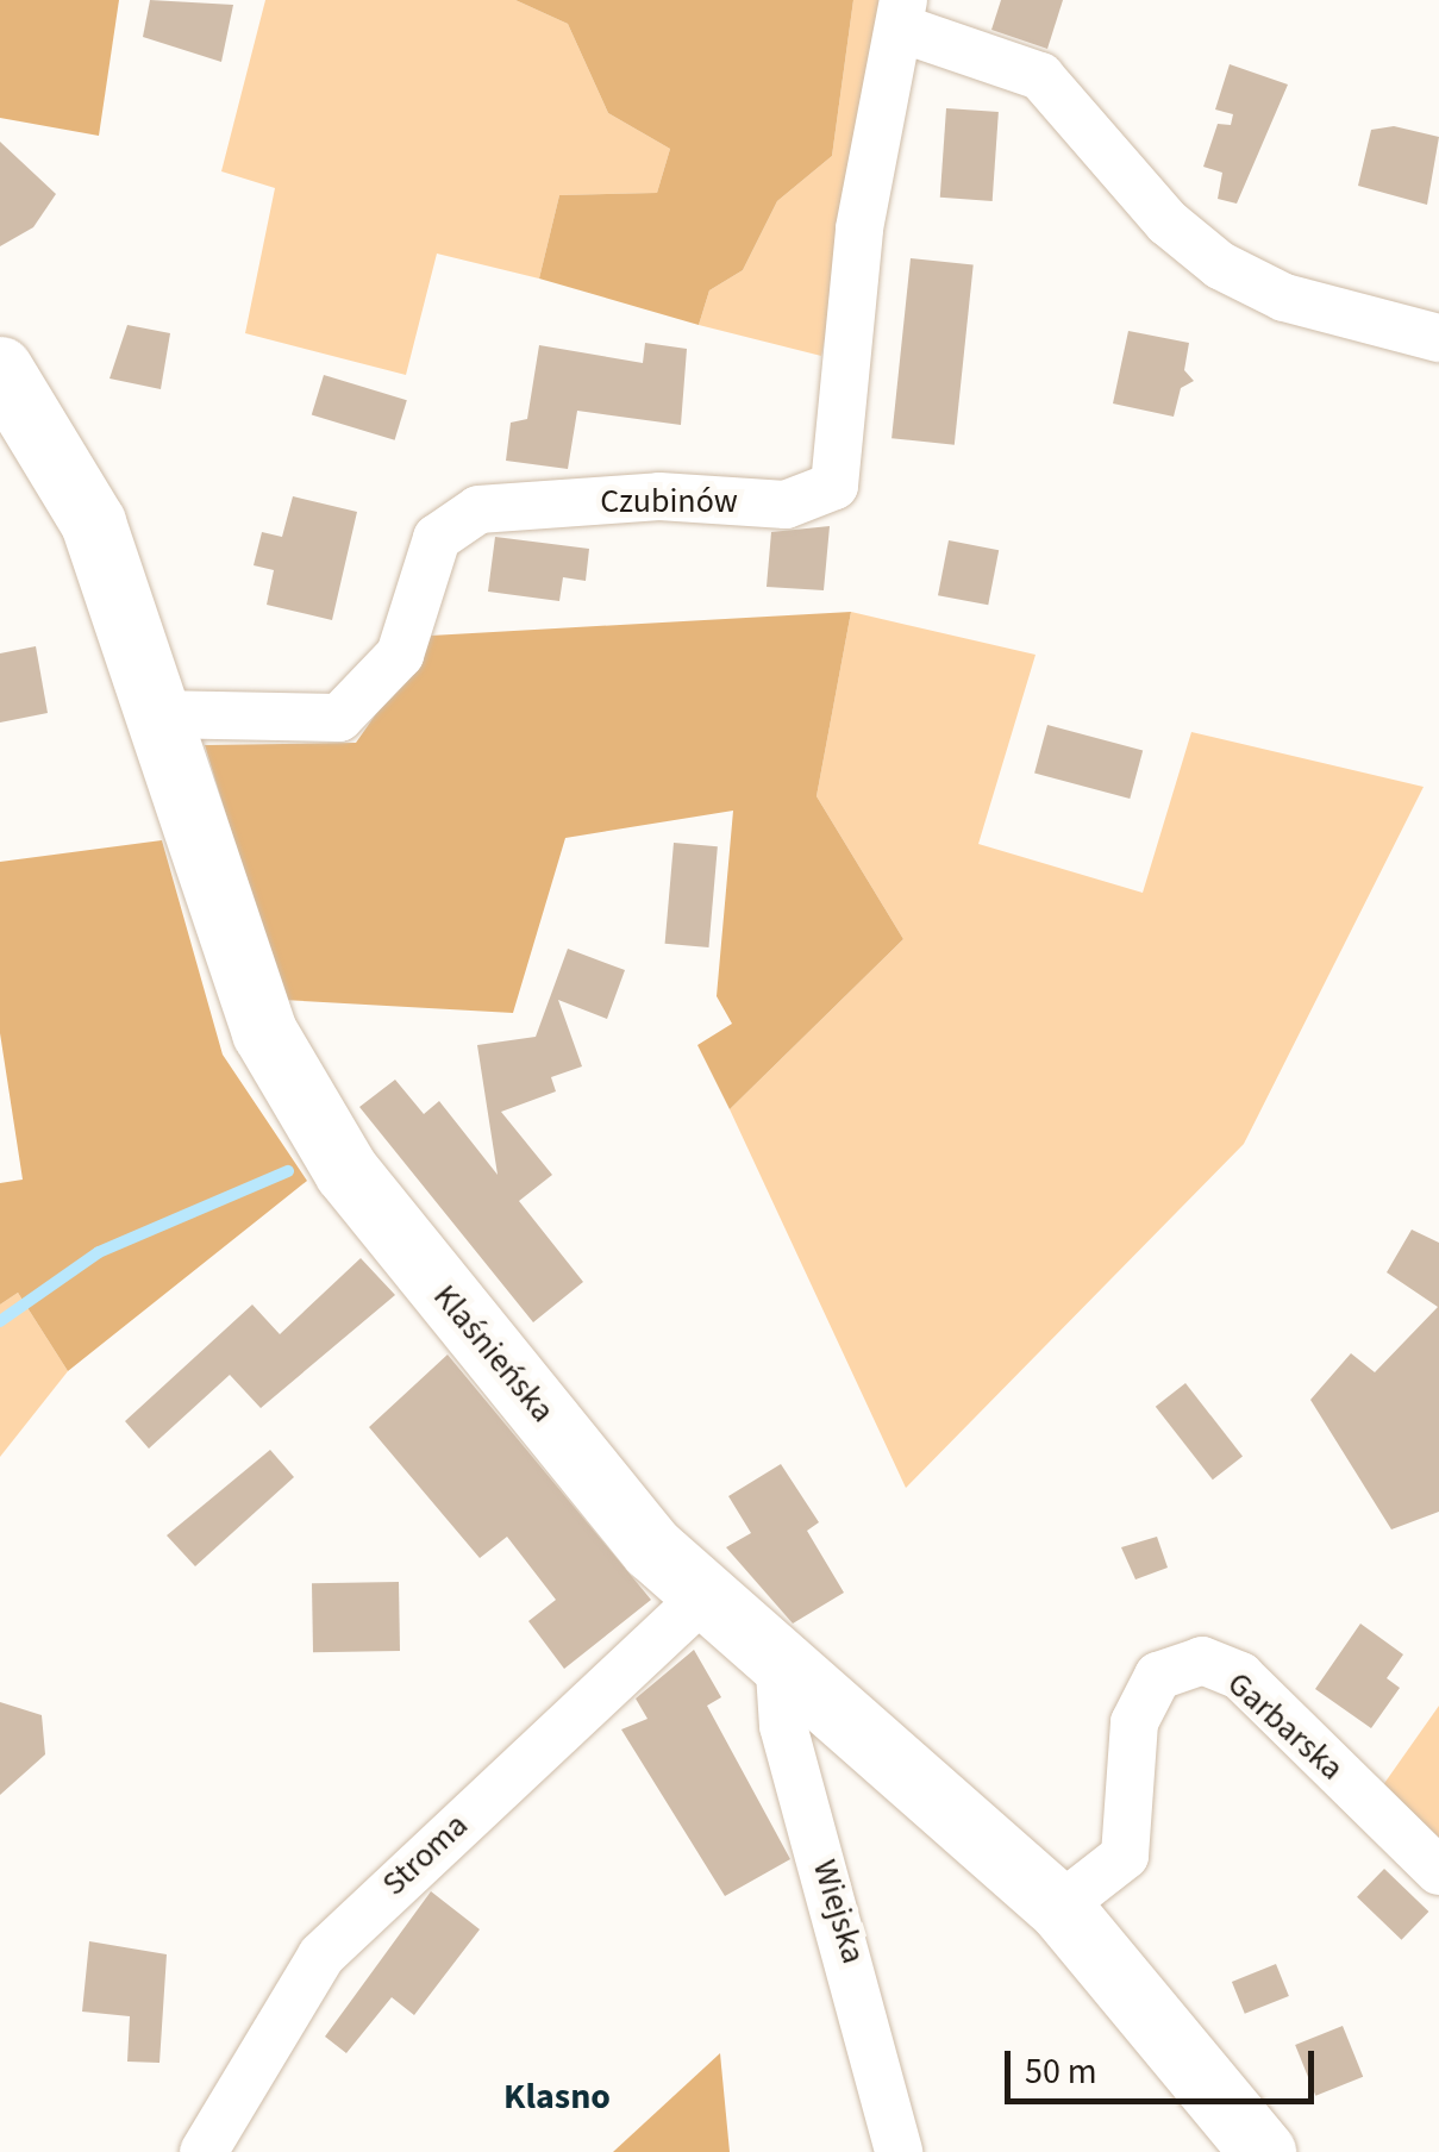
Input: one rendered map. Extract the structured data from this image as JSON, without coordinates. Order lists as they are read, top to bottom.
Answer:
{
  "streets": {
    "street": [
      "Czubinów",
      "Klaśnieńska",
      "Garbarska",
      "Stroma",
      "Wiejska"
    ]
  },
  "crossings": [
    ["Czubinów", "Klaśnieńska"],
    ["Klaśnieńska", "Garbarska"],
    ["Klaśnieńska", "Stroma"],
    ["Klaśnieńska", "Wiejska"]
  ],
  "districts": ["Klasno"],
  "scale_bar": "50 m"
}
